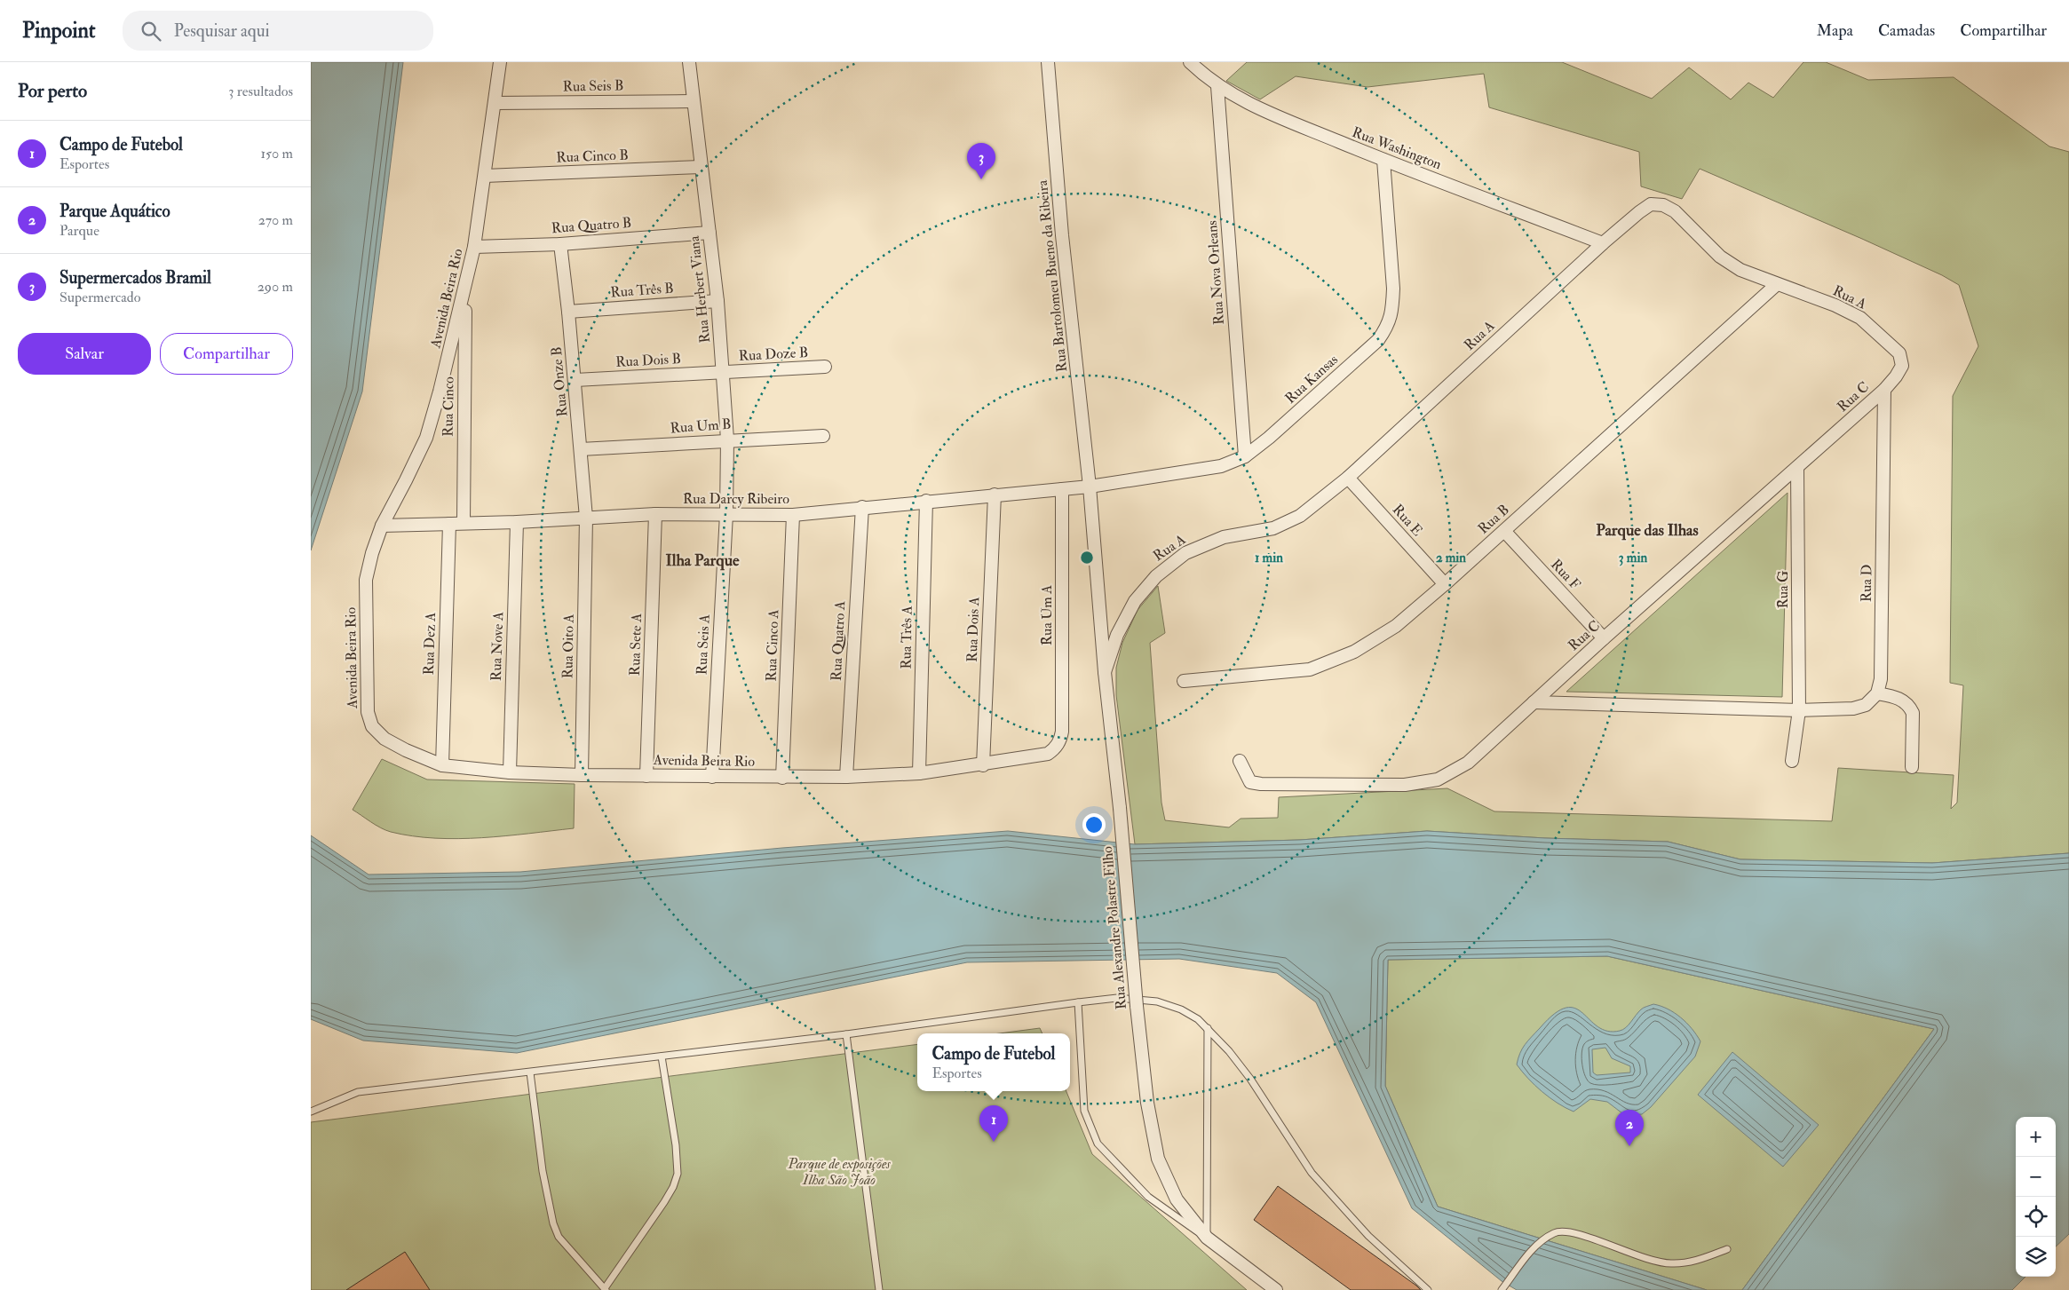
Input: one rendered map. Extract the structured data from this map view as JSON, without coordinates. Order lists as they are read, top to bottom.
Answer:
{
  "streets": {
    "street": [
      "Rua Seis B",
      "Rua Washington",
      "Rua Cinco B",
      "Rua Quatro B",
      "Rua Nova Orleans",
      "Rua Bartolomeu Bueno da Ribeira",
      "Rua Herbert Viana",
      "Rua Três B",
      "Rua A",
      "Avenida Beira Rio",
      "Rua Doze B",
      "Rua Dois B",
      "Rua Kansas",
      "Rua Onze B",
      "Rua C",
      "Rua Cinco",
      "Rua Um B",
      "Rua Darcy Ribeiro",
      "Rua B",
      "Rua E",
      "Rua F",
      "Rua D",
      "Rua G",
      "Rua Um A",
      "Rua Dois A",
      "Rua Três A",
      "Rua Quatro A",
      "Rua Dez A",
      "Rua Sete A",
      "Rua Seis A",
      "Rua Cinco A",
      "Rua Nove A",
      "Rua Oito A",
      "Rua Alexandre Polastre Filho"
    ]
  },
  "crossings": [
    ["Rua Seis B", "Rua Herbert Viana"],
    ["Rua Seis B", "Avenida Beira Rio"],
    ["Rua Washington", "Rua Nova Orleans"],
    ["Rua Washington", "Rua A"],
    ["Rua Washington", "Rua Kansas"],
    ["Rua Cinco B", "Rua Herbert Viana"],
    ["Rua Cinco B", "Avenida Beira Rio"],
    ["Rua Quatro B", "Rua Herbert Viana"],
    ["Rua Quatro B", "Avenida Beira Rio"],
    ["Rua Quatro B", "Rua Onze B"],
    ["Rua Nova Orleans", "Rua Kansas"],
    ["Rua Bartolomeu Bueno da Ribeira", "Rua Kansas"],
    ["Rua Bartolomeu Bueno da Ribeira", "Rua Darcy Ribeiro"],
    ["Rua Bartolomeu Bueno da Ribeira", "Rua Alexandre Polastre Filho"],
    ["Rua Herbert Viana", "Rua Três B"],
    ["Rua Herbert Viana", "Rua Doze B"],
    ["Rua Herbert Viana", "Rua Dois B"],
    ["Rua Herbert Viana", "Rua Um B"],
    ["Rua Herbert Viana", "Rua Darcy Ribeiro"],
    ["Rua Herbert Viana", "Rua Seis A"],
    ["Rua Três B", "Rua Onze B"],
    ["Rua A", "Rua C"],
    ["Rua A", "Rua B"],
    ["Rua A", "Rua E"],
    ["Rua A", "Rua Alexandre Polastre Filho"],
    ["Avenida Beira Rio", "Rua Cinco"],
    ["Avenida Beira Rio", "Rua Darcy Ribeiro"],
    ["Avenida Beira Rio", "Rua Um A"],
    ["Avenida Beira Rio", "Rua Dois A"],
    ["Avenida Beira Rio", "Rua Três A"],
    ["Avenida Beira Rio", "Rua Quatro A"],
    ["Avenida Beira Rio", "Rua Dez A"],
    ["Avenida Beira Rio", "Rua Sete A"],
    ["Avenida Beira Rio", "Rua Seis A"],
    ["Avenida Beira Rio", "Rua Cinco A"],
    ["Avenida Beira Rio", "Rua Nove A"],
    ["Avenida Beira Rio", "Rua Oito A"],
    ["Rua Doze B", "Rua Dois B"],
    ["Rua Dois B", "Rua Onze B"],
    ["Rua Kansas", "Rua Darcy Ribeiro"],
    ["Rua Kansas", "Rua Alexandre Polastre Filho"],
    ["Rua Onze B", "Rua Um B"],
    ["Rua Onze B", "Rua Darcy Ribeiro"],
    ["Rua Onze B", "Rua Oito A"],
    ["Rua C", "Rua F"],
    ["Rua C", "Rua D"],
    ["Rua C", "Rua G"],
    ["Rua Cinco", "Rua Darcy Ribeiro"],
    ["Rua Darcy Ribeiro", "Rua Um A"],
    ["Rua Darcy Ribeiro", "Rua Dois A"],
    ["Rua Darcy Ribeiro", "Rua Três A"],
    ["Rua Darcy Ribeiro", "Rua Quatro A"],
    ["Rua Darcy Ribeiro", "Rua Dez A"],
    ["Rua Darcy Ribeiro", "Rua Sete A"],
    ["Rua Darcy Ribeiro", "Rua Seis A"],
    ["Rua Darcy Ribeiro", "Rua Cinco A"],
    ["Rua Darcy Ribeiro", "Rua Nove A"],
    ["Rua Darcy Ribeiro", "Rua Oito A"],
    ["Rua Darcy Ribeiro", "Rua Alexandre Polastre Filho"],
    ["Rua B", "Rua E"],
    ["Rua B", "Rua F"]
  ],
  "districts": ["Parque das Ilhas", "Ilha Parque"],
  "parks": ["Parque de exposições Ilha São João"],
  "page": {
    "header": "Pinpoint",
    "search": "Pesquisar aqui",
    "nav": ["Mapa", "Camadas", "Compartilhar"],
    "heading": ["Por perto", "3 resultados"],
    "list": [
      {
        "mark": "1",
        "name": "Campo de Futebol",
        "note": "Esportes",
        "value": "150 m"
      },
      {
        "mark": "2",
        "name": "Parque Aquático",
        "note": "Parque",
        "value": "270 m"
      },
      {
        "mark": "3",
        "name": "Supermercados Bramil",
        "note": "Supermercado",
        "value": "290 m"
      }
    ],
    "pins": ["3", "1", "2"],
    "buttons": ["Salvar", "Compartilhar"],
    "popup": ["Campo de Futebol", "Esportes"],
    "map_buttons": ["+", "−"]
  },
  "rings": ["1 min", "2 min", "3 min"]
}
